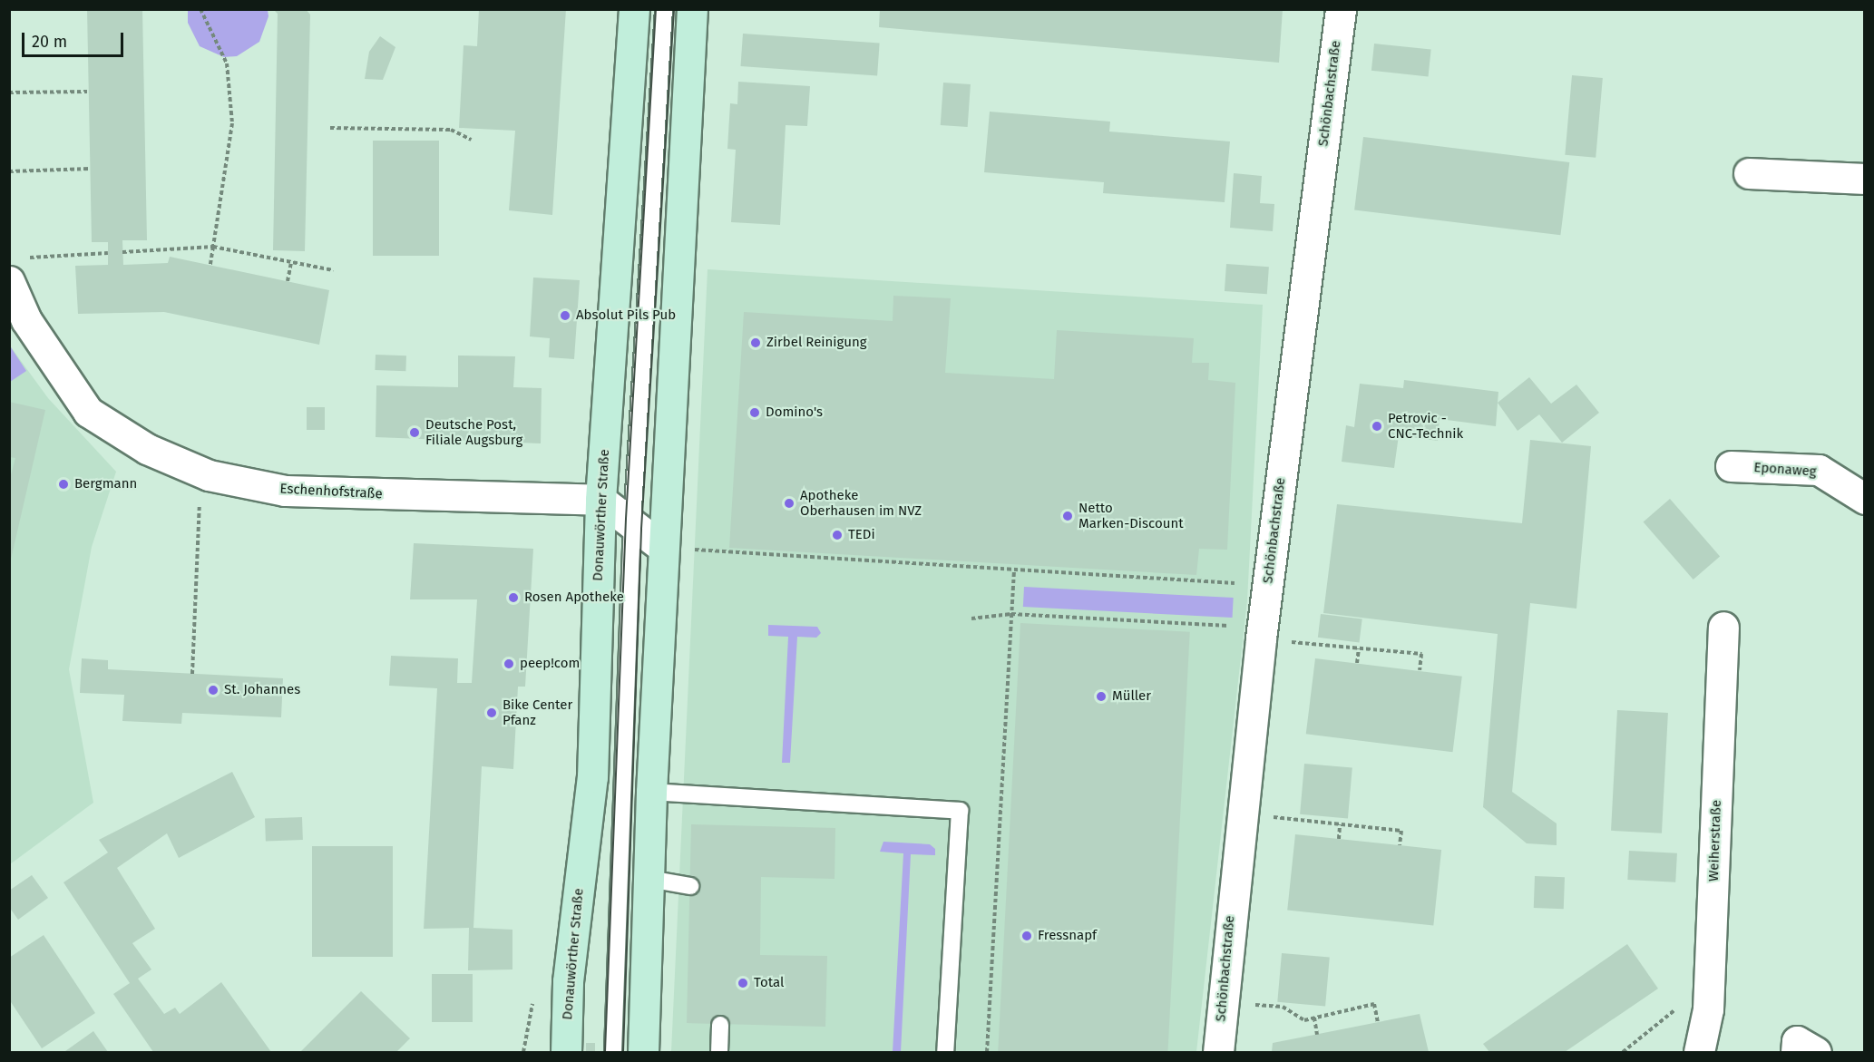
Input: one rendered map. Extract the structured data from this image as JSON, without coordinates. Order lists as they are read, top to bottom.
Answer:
{
  "streets": {
    "main road": ["Donauwörther Straße"],
    "street": [
      "Schönbachstraße",
      "Eponaweg",
      "Eschenhofstraße",
      "Weiherstraße"
    ]
  },
  "crossings": [
    ["Eschenhofstraße", "Donauwörther Straße"]
  ],
  "places": [
    "Absolut Pils Pub",
    "Zirbel Reinigung",
    "Domino's",
    "Petrovic - CNC-Technik",
    "Deutsche Post, Filiale Augsburg",
    "Bergmann",
    "Apotheke Oberhausen im NVZ",
    "Netto Marken-Discount",
    "TEDi",
    "Rosen Apotheke",
    "peep!com",
    "St. Johannes",
    "Müller",
    "Bike Center Pfanz",
    "Fressnapf",
    "Total"
  ],
  "scale_bar": "20 m"
}
